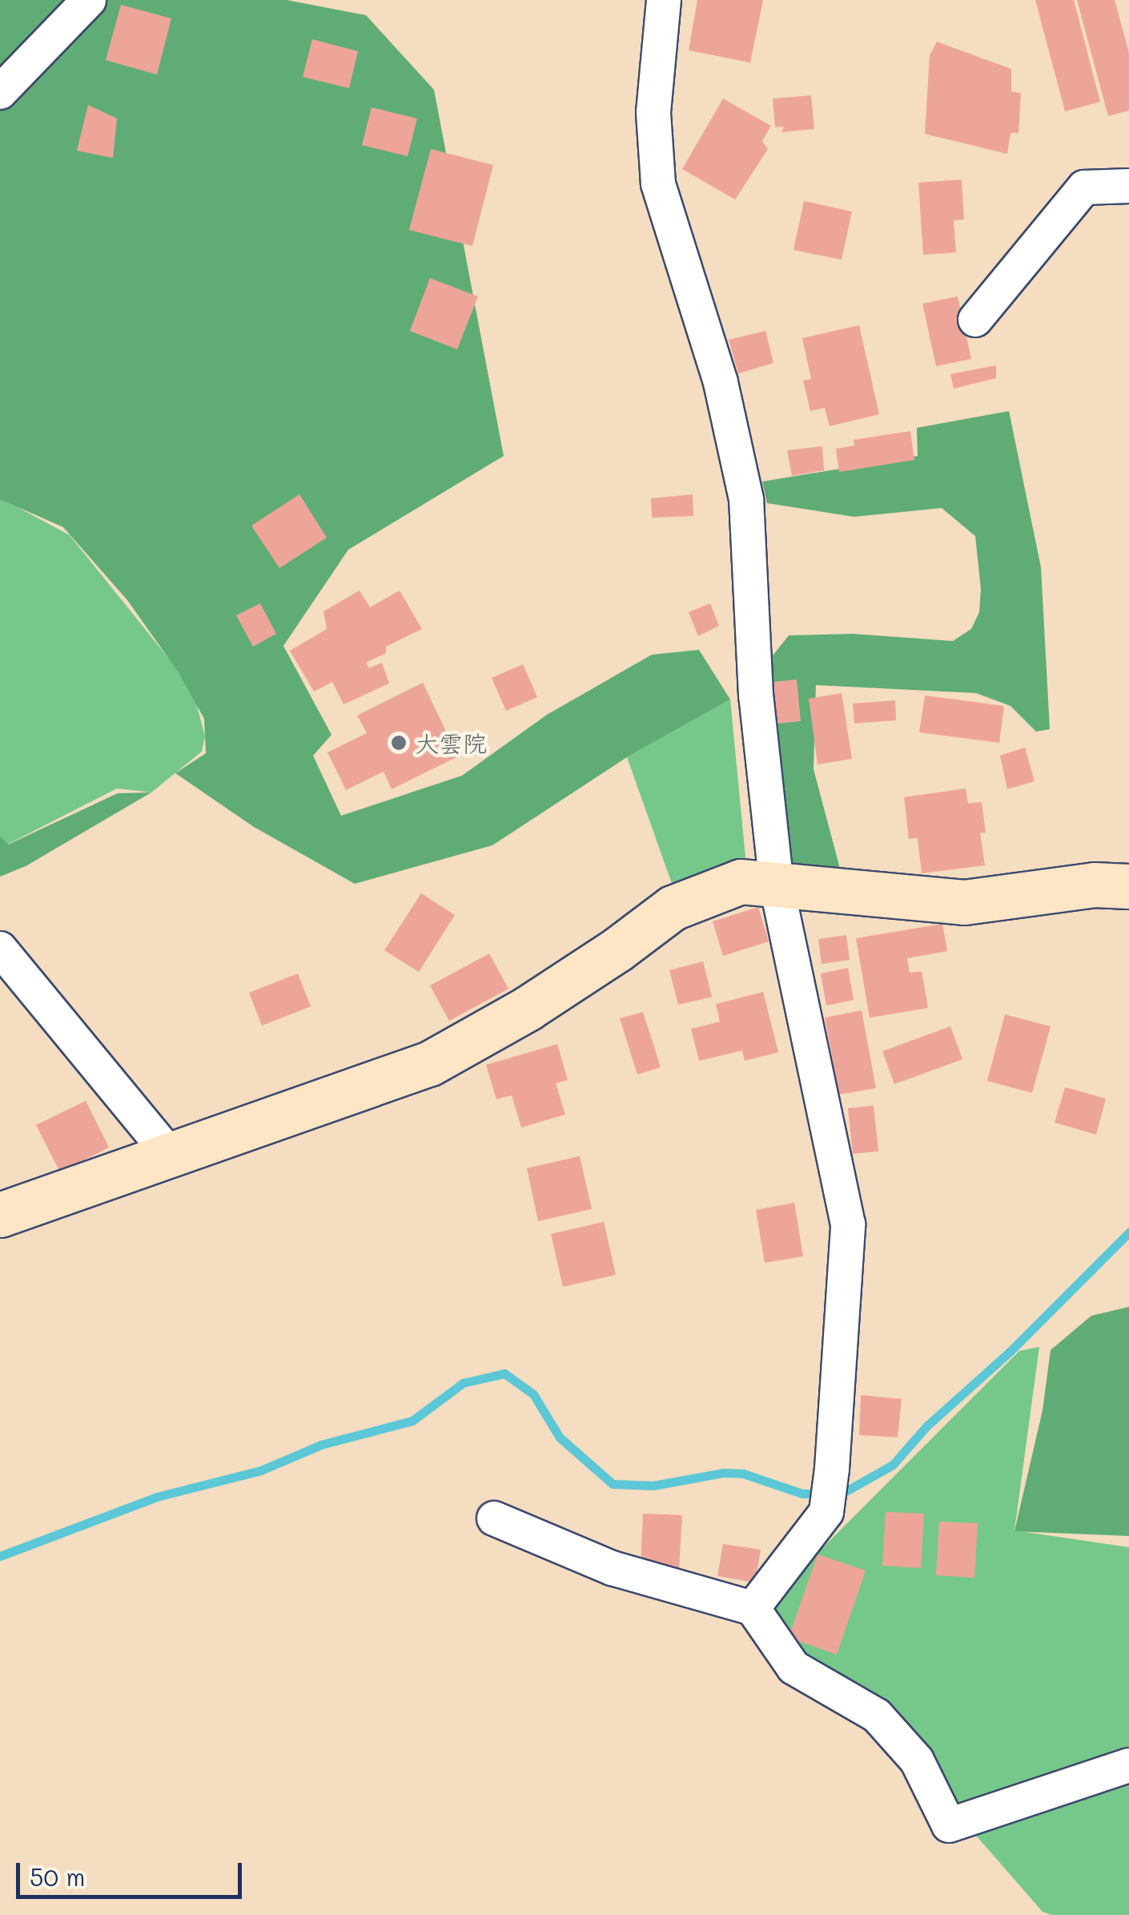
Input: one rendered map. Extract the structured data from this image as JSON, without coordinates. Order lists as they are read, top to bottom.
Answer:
{
  "places": ["大雲院"],
  "scale_bar": "50 m"
}
